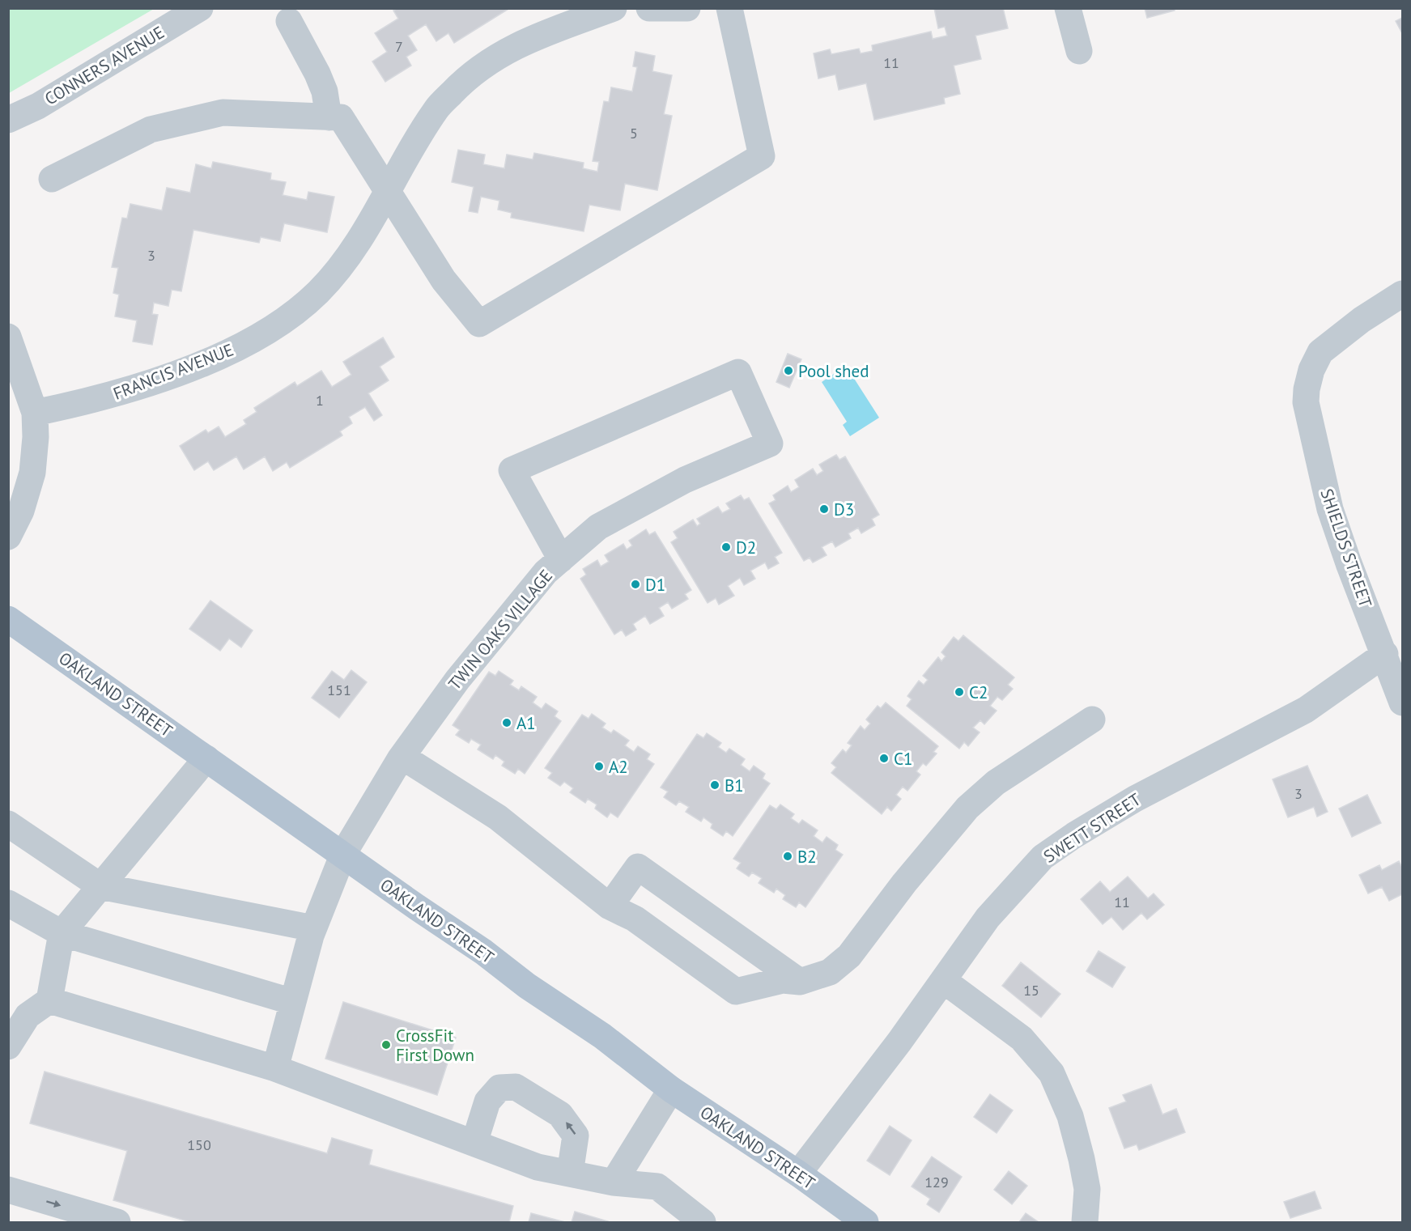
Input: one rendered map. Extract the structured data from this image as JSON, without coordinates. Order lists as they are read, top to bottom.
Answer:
{
  "streets": {
    "main road": ["OAKLAND STREET"],
    "street": [
      "CONNERS AVENUE",
      "FRANCIS AVENUE",
      "SHIELDS STREET",
      "TWIN OAKS VILLAGE",
      "SWETT STREET"
    ]
  },
  "crossings": [
    ["SHIELDS STREET", "SWETT STREET"],
    ["TWIN OAKS VILLAGE", "OAKLAND STREET"],
    ["OAKLAND STREET", "SWETT STREET"]
  ],
  "places": [
    "Pool shed",
    "D3",
    "D2",
    "D1",
    "C2",
    "A1",
    "C1",
    "A2",
    "B1",
    "B2",
    "CrossFit First Down"
  ],
  "house_numbers": [
    "7",
    "11",
    "5",
    "3",
    "1",
    "151",
    "3",
    "11",
    "15",
    "150",
    "129"
  ]
}
